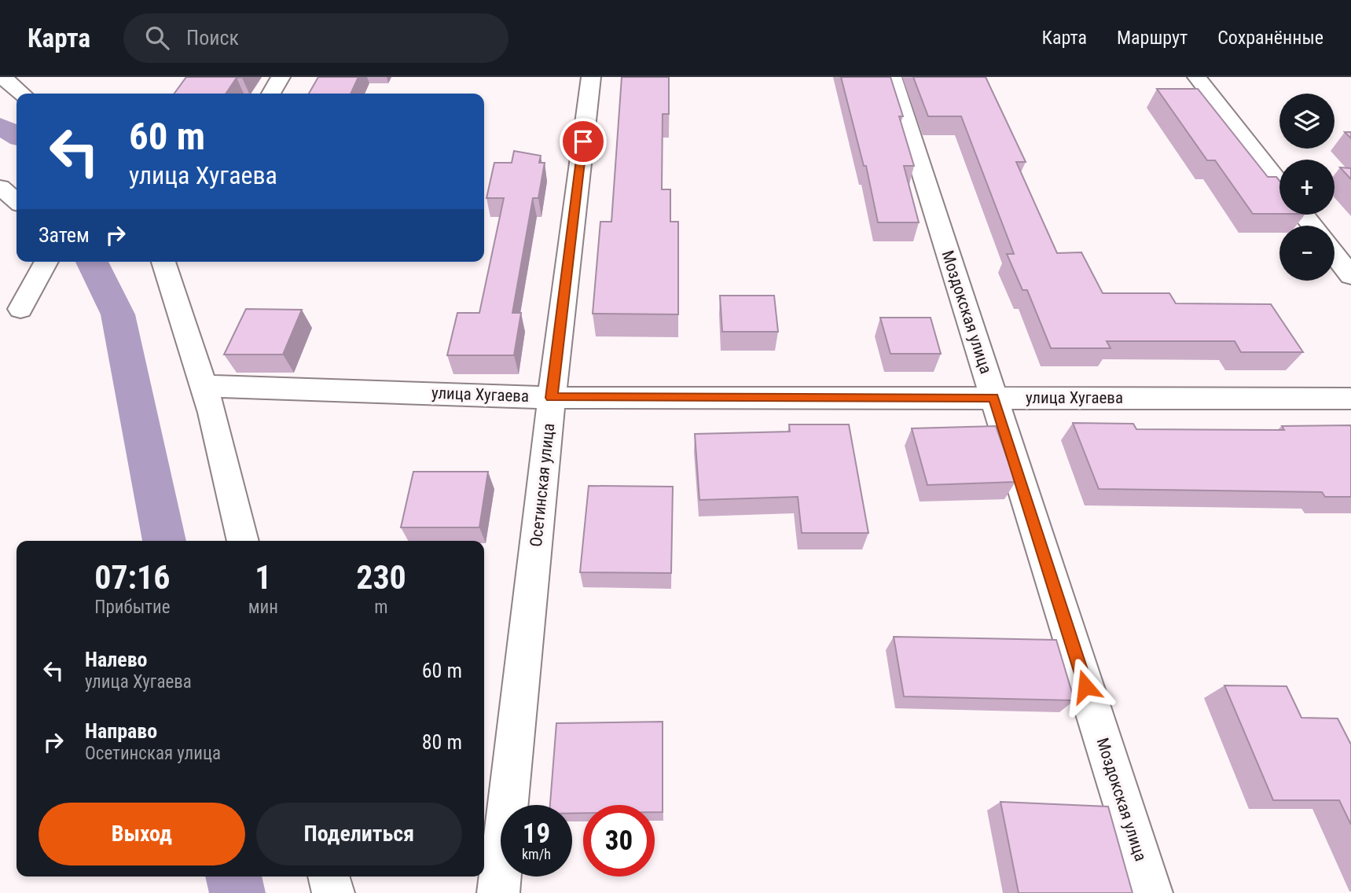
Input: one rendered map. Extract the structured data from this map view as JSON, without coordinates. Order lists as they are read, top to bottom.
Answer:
{
  "streets": {
    "street": ["Моздокская улица", "улица Хугаева", "Осетинская улица"]
  },
  "crossings": [
    ["Моздокская улица", "улица Хугаева"],
    ["улица Хугаева", "Осетинская улица"]
  ],
  "page": {
    "header": "Карта",
    "search": "Поиск",
    "nav": ["Карта", "Маршрут", "Сохранённые"],
    "map_buttons": ["+", "−"],
    "turn": ["60 m", "улица Хугаева"],
    "then": "Затем",
    "eta": [
      "07:16",
      "Прибытие",
      "1",
      "мин",
      "230",
      "m"
    ],
    "list": [
      {
        "name": "Налево",
        "note": "улица Хугаева",
        "value": "60 m"
      },
      {
        "name": "Направо",
        "note": "Осетинская улица",
        "value": "80 m"
      }
    ],
    "buttons": ["Выход", "Поделиться"],
    "speed": "19 km/h",
    "limit": "30"
  }
}
